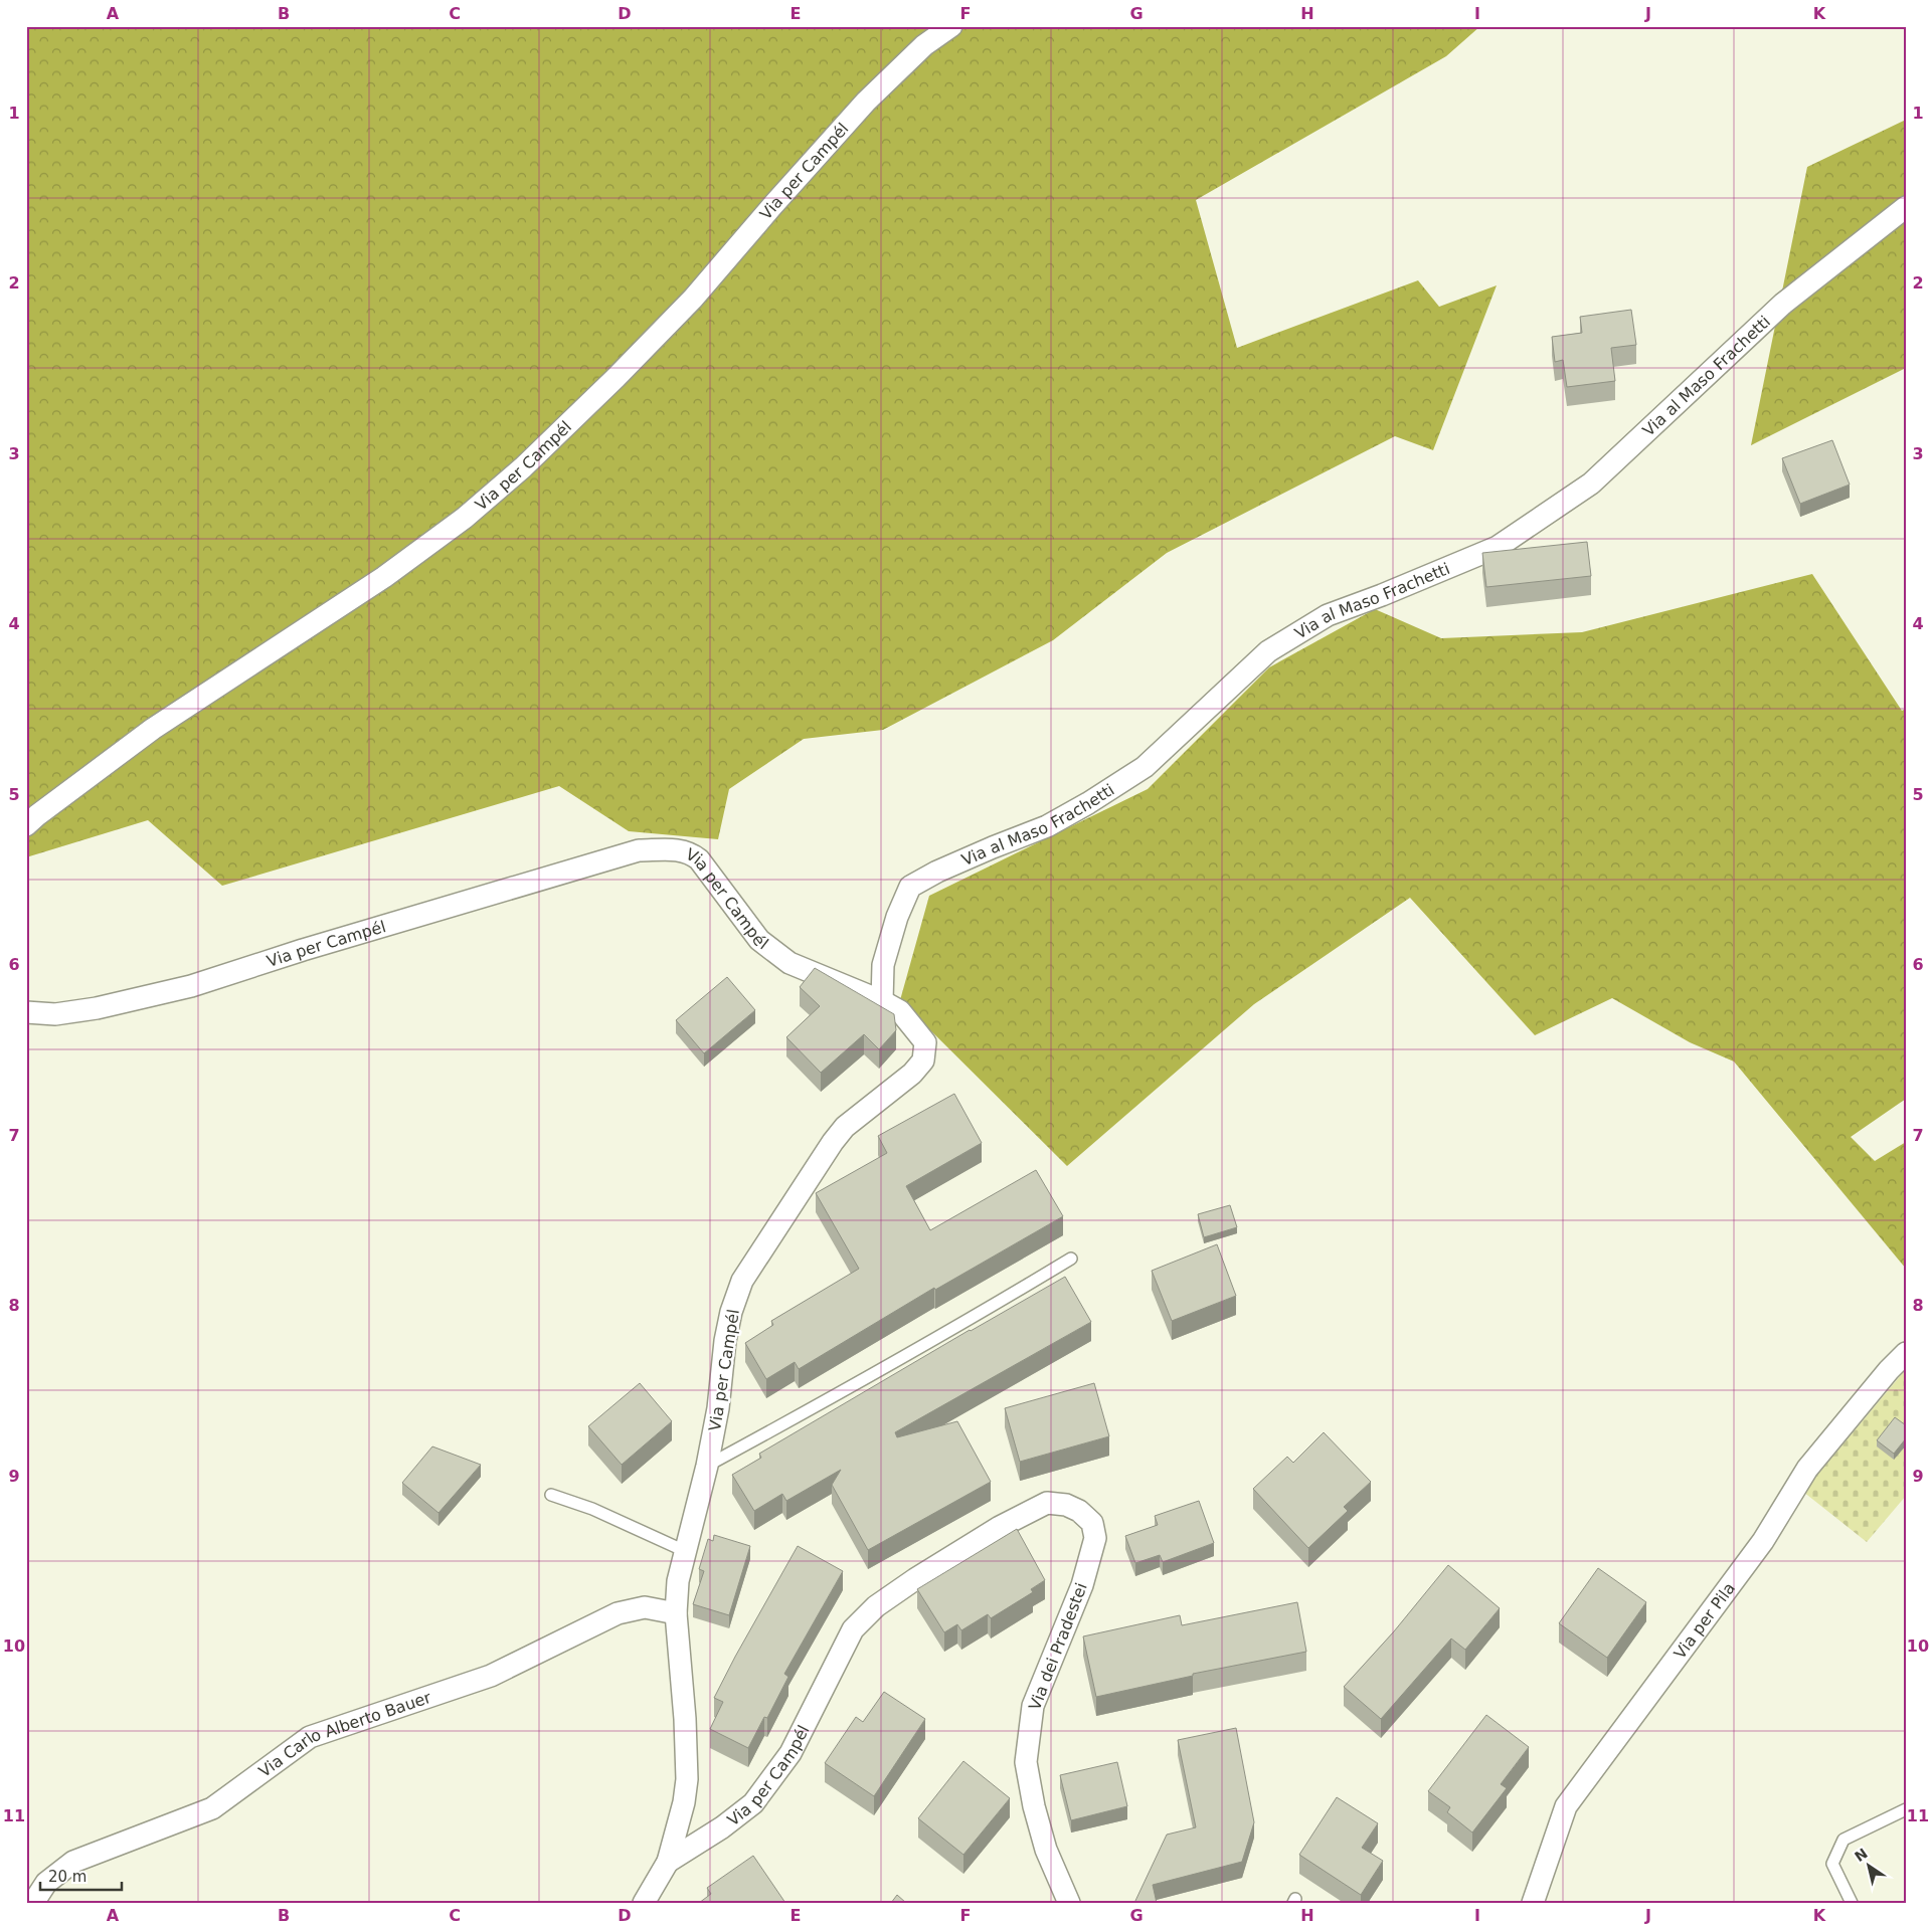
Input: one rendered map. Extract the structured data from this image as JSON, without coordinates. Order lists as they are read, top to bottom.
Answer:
{
  "streets": {
    "street": [
      "Via per Campél",
      "Via al Maso Frachetti",
      "Via per Pila",
      "Via dei Pradestei",
      "Via Carlo Alberto Bauer"
    ]
  },
  "crossings": [
    ["Via per Campél", "Via al Maso Frachetti"],
    ["Via per Campél", "Via dei Pradestei"],
    ["Via per Campél", "Via Carlo Alberto Bauer"]
  ],
  "scale_bar": "20 m",
  "north": "top left",
  "grid": {
    "columns": [
      "A",
      "B",
      "C",
      "D",
      "E",
      "F",
      "G",
      "H",
      "I",
      "J",
      "K"
    ],
    "rows": [
      "1",
      "2",
      "3",
      "4",
      "5",
      "6",
      "7",
      "8",
      "9",
      "10",
      "11"
    ]
  }
}
